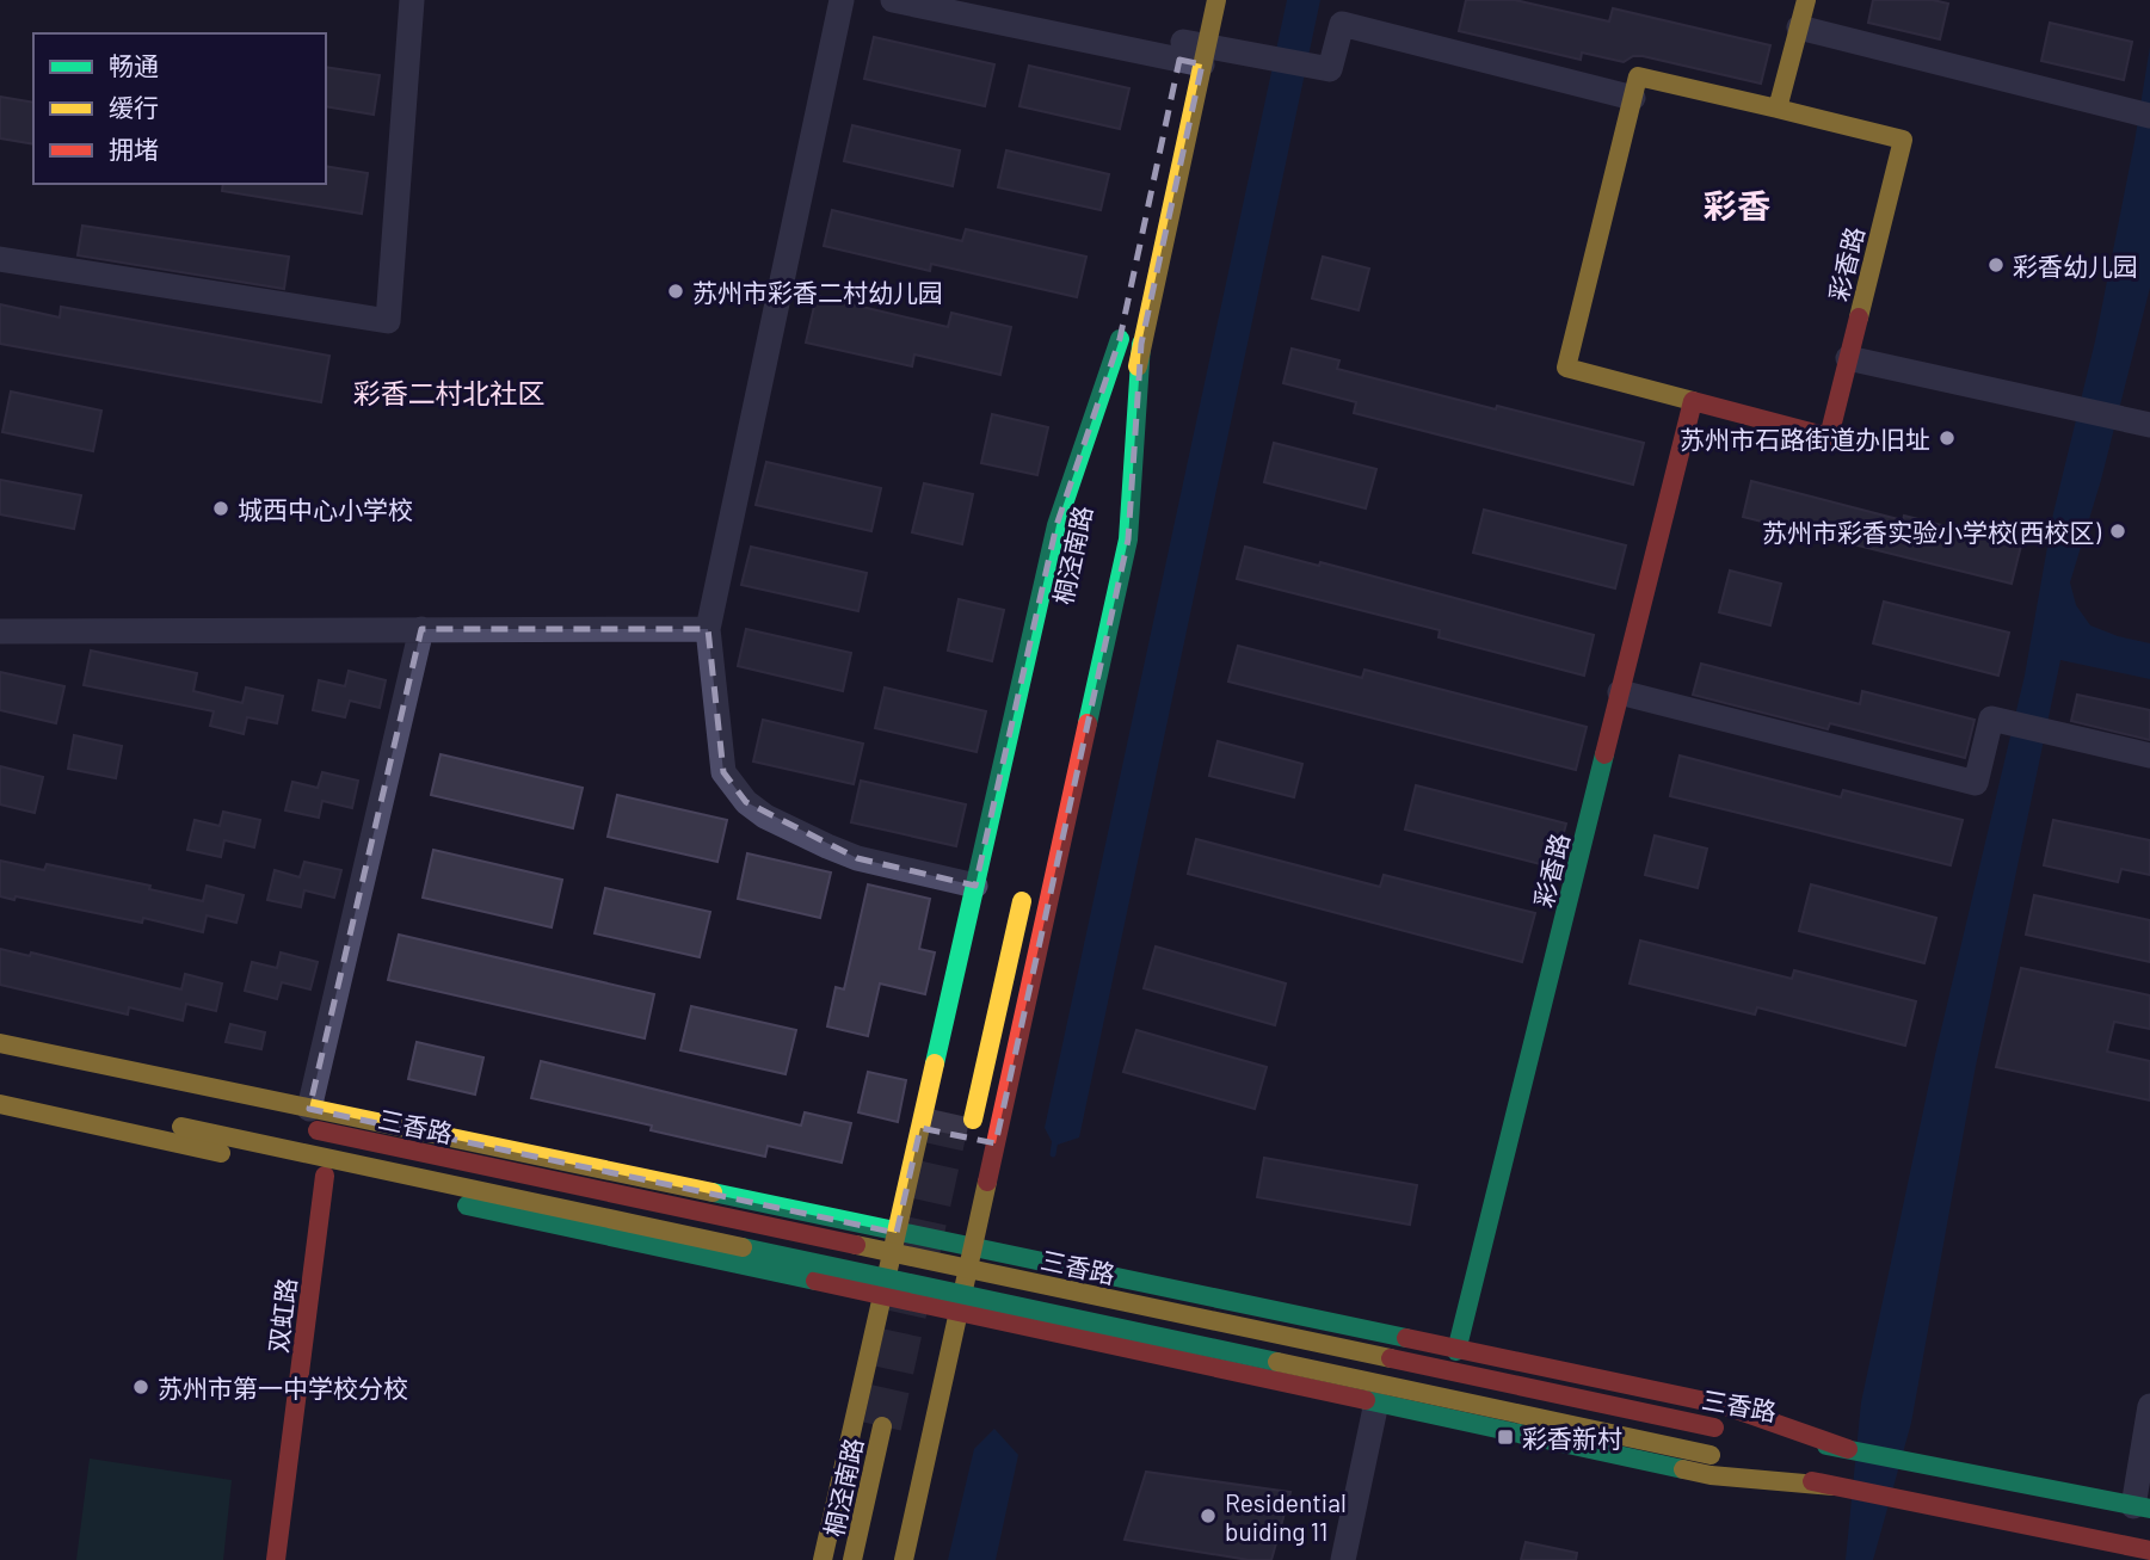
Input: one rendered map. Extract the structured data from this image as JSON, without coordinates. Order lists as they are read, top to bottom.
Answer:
{
  "streets": {
    "main road": [
      "彩香路",
      "桐泾南路",
      "三香路",
      "双虹路"
    ]
  },
  "districts": ["彩香", "彩香二村北社区"],
  "places": {
    "other": [
      "彩香幼儿园",
      "苏州市彩香二村幼儿园",
      "苏州市石路街道办旧址",
      "城西中心小学校",
      "苏州市彩香实验小学校(西校区)",
      "苏州市第一中学校分校",
      "Residential buiding 11"
    ],
    "transit": ["彩香新村"]
  },
  "legend": ["畅通", "缓行", "拥堵"]
}
